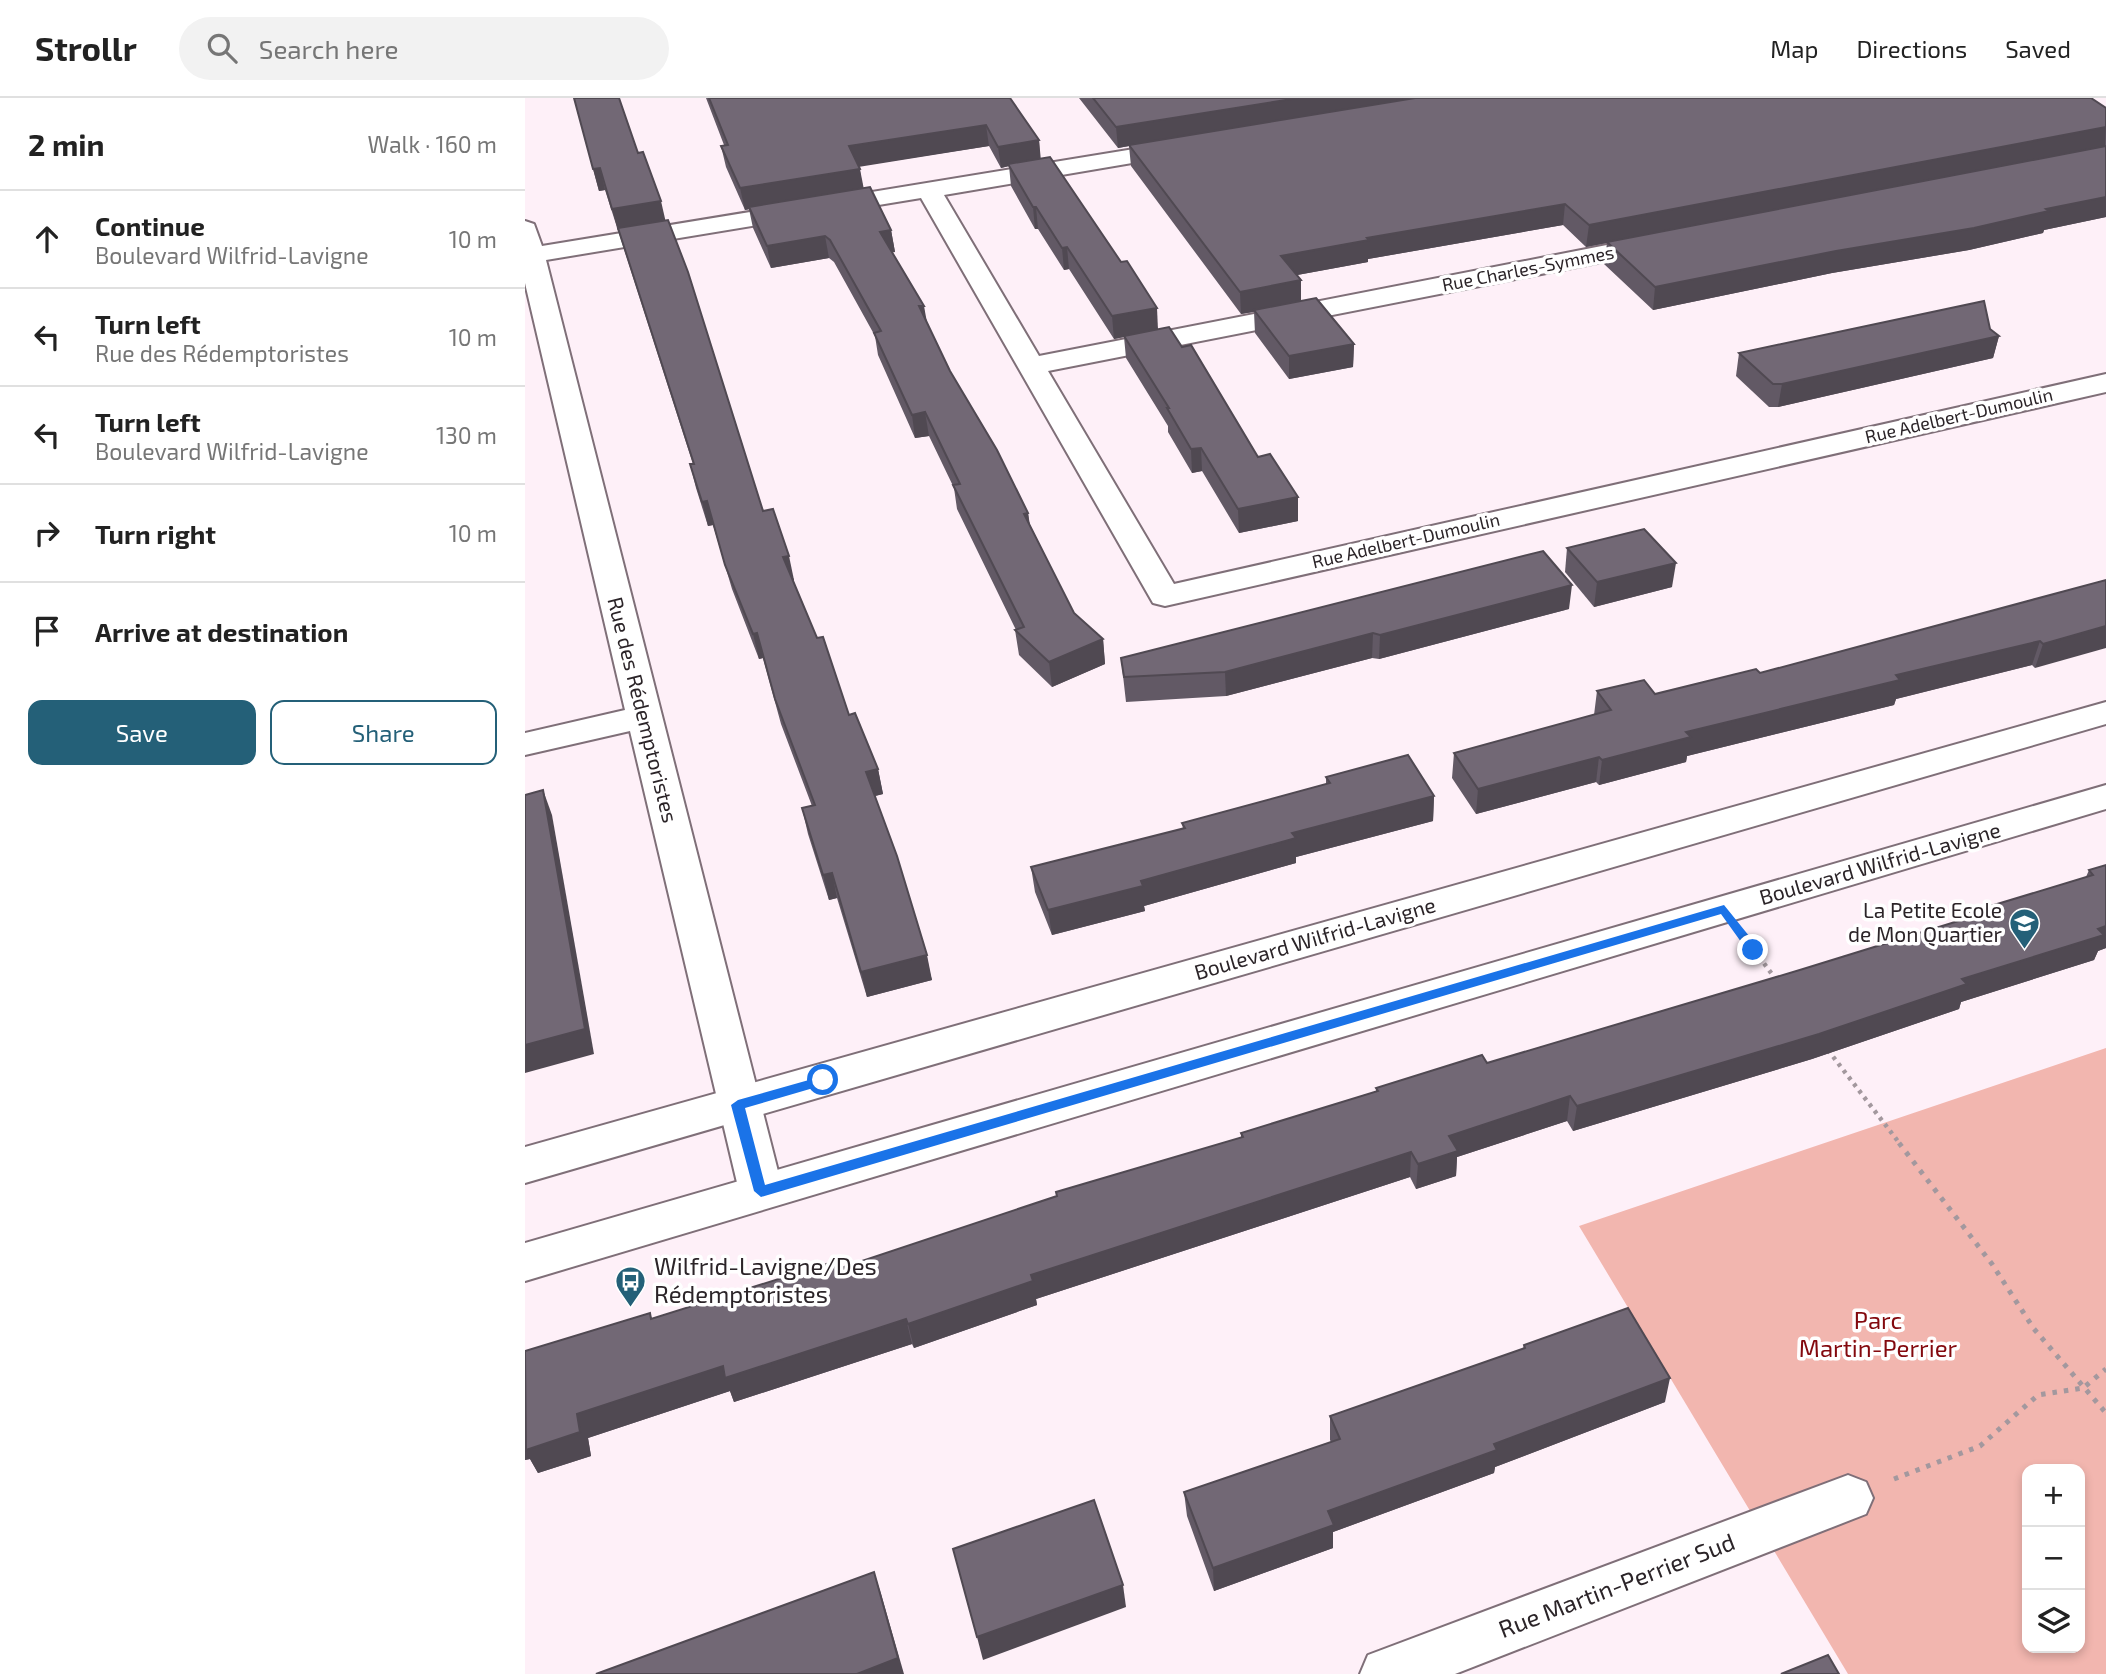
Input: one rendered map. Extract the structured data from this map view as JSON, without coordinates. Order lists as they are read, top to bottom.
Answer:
{
  "streets": {
    "street": [
      "Rue Charles-Symmes",
      "Rue Adelbert-Dumoulin",
      "Rue des Rédemptoristes",
      "Boulevard Wilfrid-Lavigne",
      "Rue Martin-Perrier Sud"
    ]
  },
  "crossings": [
    ["Rue Charles-Symmes", "Rue Adelbert-Dumoulin"],
    ["Rue des Rédemptoristes", "Boulevard Wilfrid-Lavigne"]
  ],
  "parks": ["Parc Martin-Perrier"],
  "places": {
    "school or university": ["La Petite Ecole de Mon Quartier"],
    "bus stop": ["Wilfrid-Lavigne/Des Rédemptoristes"]
  },
  "page": {
    "header": "Strollr",
    "search": "Search here",
    "nav": ["Map", "Directions", "Saved"],
    "heading": ["2 min", "Walk · 160 m"],
    "list": [
      ["Continue", "Boulevard Wilfrid-Lavigne", "10 m"],
      ["Turn left", "Rue des Rédemptoristes", "10 m"],
      ["Turn left", "Boulevard Wilfrid-Lavigne", "130 m"],
      ["Turn right", "10 m"],
      "Arrive at destination"
    ],
    "buttons": ["Save", "Share"],
    "map_buttons": ["+", "−"]
  }
}
